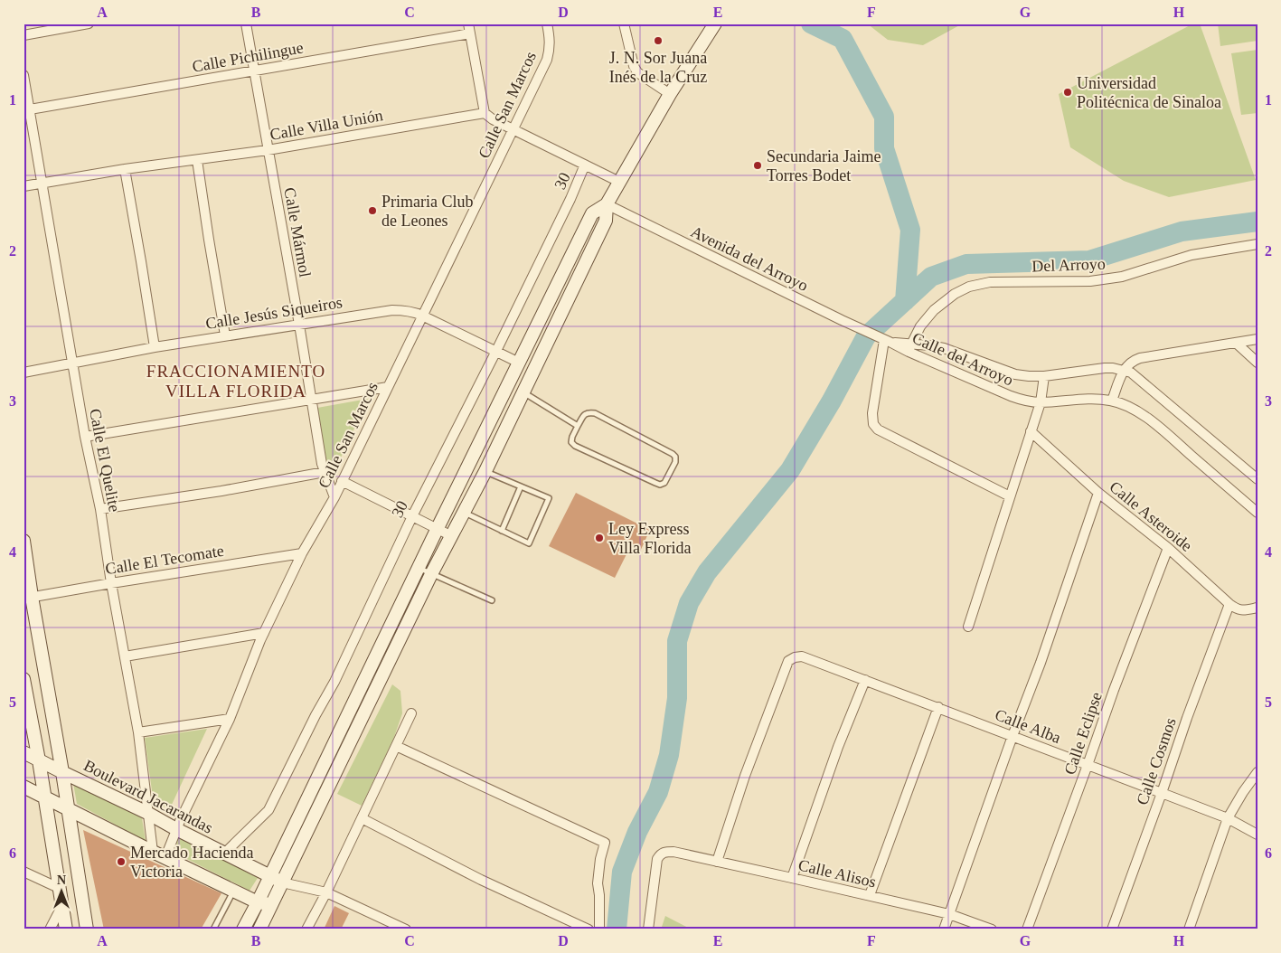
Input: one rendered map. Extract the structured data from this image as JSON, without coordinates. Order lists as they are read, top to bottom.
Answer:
{
  "streets": {
    "street": [
      "Calle Pichilingue",
      "Calle San Marcos",
      "Calle Villa Unión",
      "30",
      "Calle Mármol",
      "Avenida del Arroyo",
      "Del Arroyo",
      "Calle Jesús Siqueiros",
      "Calle del Arroyo",
      "Calle El Quelite",
      "Calle Asteroide",
      "Calle El Tecomate",
      "Calle Alba",
      "Calle Eclipse",
      "Calle Cosmos",
      "Boulevard Jacarandas",
      "Calle Alisos"
    ]
  },
  "crossings": [
    ["Calle Pichilingue", "Calle Mármol"],
    ["Calle Pichilingue", "Calle El Quelite"],
    ["Calle San Marcos", "Calle Mármol"],
    ["Calle San Marcos", "Calle Jesús Siqueiros"],
    ["Calle San Marcos", "Calle El Tecomate"],
    ["Calle San Marcos", "Boulevard Jacarandas"],
    ["Calle Villa Unión", "Calle Mármol"],
    ["Calle Villa Unión", "Calle El Quelite"],
    ["30", "Calle Jesús Siqueiros"],
    ["30", "Boulevard Jacarandas"],
    ["Calle Mármol", "Calle Jesús Siqueiros"],
    ["Avenida del Arroyo", "Calle del Arroyo"],
    ["Del Arroyo", "Calle del Arroyo"],
    ["Calle Jesús Siqueiros", "Calle El Quelite"],
    ["Calle El Quelite", "Calle El Tecomate"],
    ["Calle El Quelite", "Boulevard Jacarandas"],
    ["Calle Asteroide", "Calle Eclipse"],
    ["Calle Asteroide", "Calle Cosmos"],
    ["Calle Alba", "Calle Eclipse"],
    ["Calle Alba", "Calle Cosmos"],
    ["Calle Alba", "Calle Alisos"]
  ],
  "districts": ["FRACCIONAMIENTO VILLA FLORIDA"],
  "places": [
    "J. N. Sor Juana Inés de la Cruz",
    "Universidad Politécnica de Sinaloa",
    "Secundaria Jaime Torres Bodet",
    "Primaria Club de Leones",
    "Ley Express Villa Florida",
    "Mercado Hacienda Victoria"
  ],
  "north": "top",
  "grid": {
    "columns": [
      "A",
      "B",
      "C",
      "D",
      "E",
      "F",
      "G",
      "H"
    ],
    "rows": [
      "1",
      "2",
      "3",
      "4",
      "5",
      "6"
    ]
  }
}
